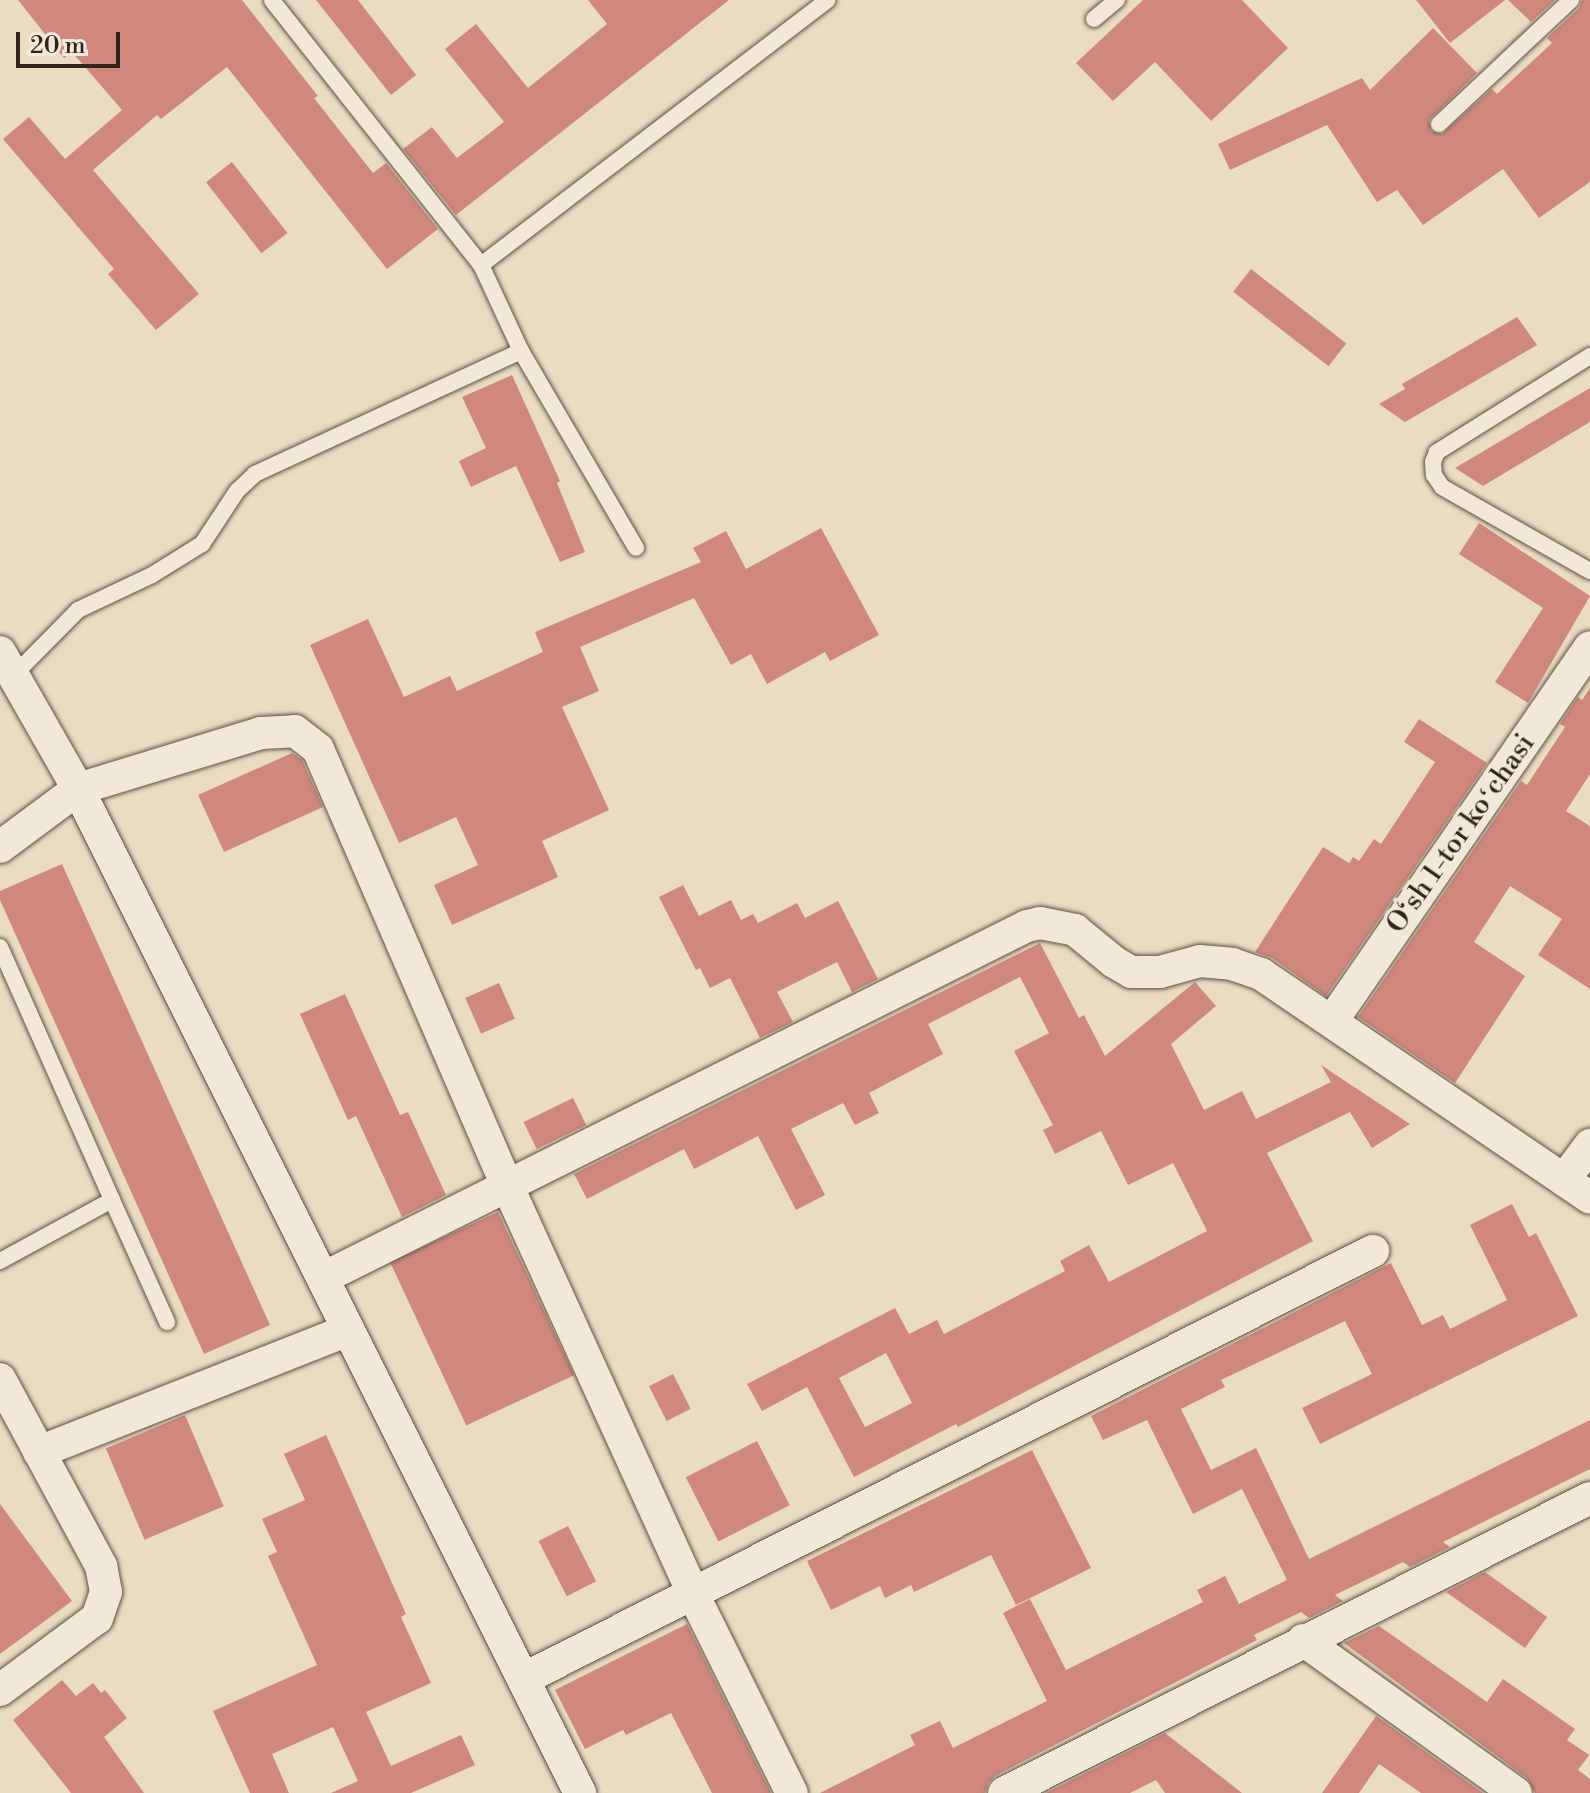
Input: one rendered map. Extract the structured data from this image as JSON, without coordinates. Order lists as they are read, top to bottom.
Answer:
{
  "streets": {
    "street": ["O‘sh 1-tor koʻchasi"]
  },
  "scale_bar": "20 m"
}
